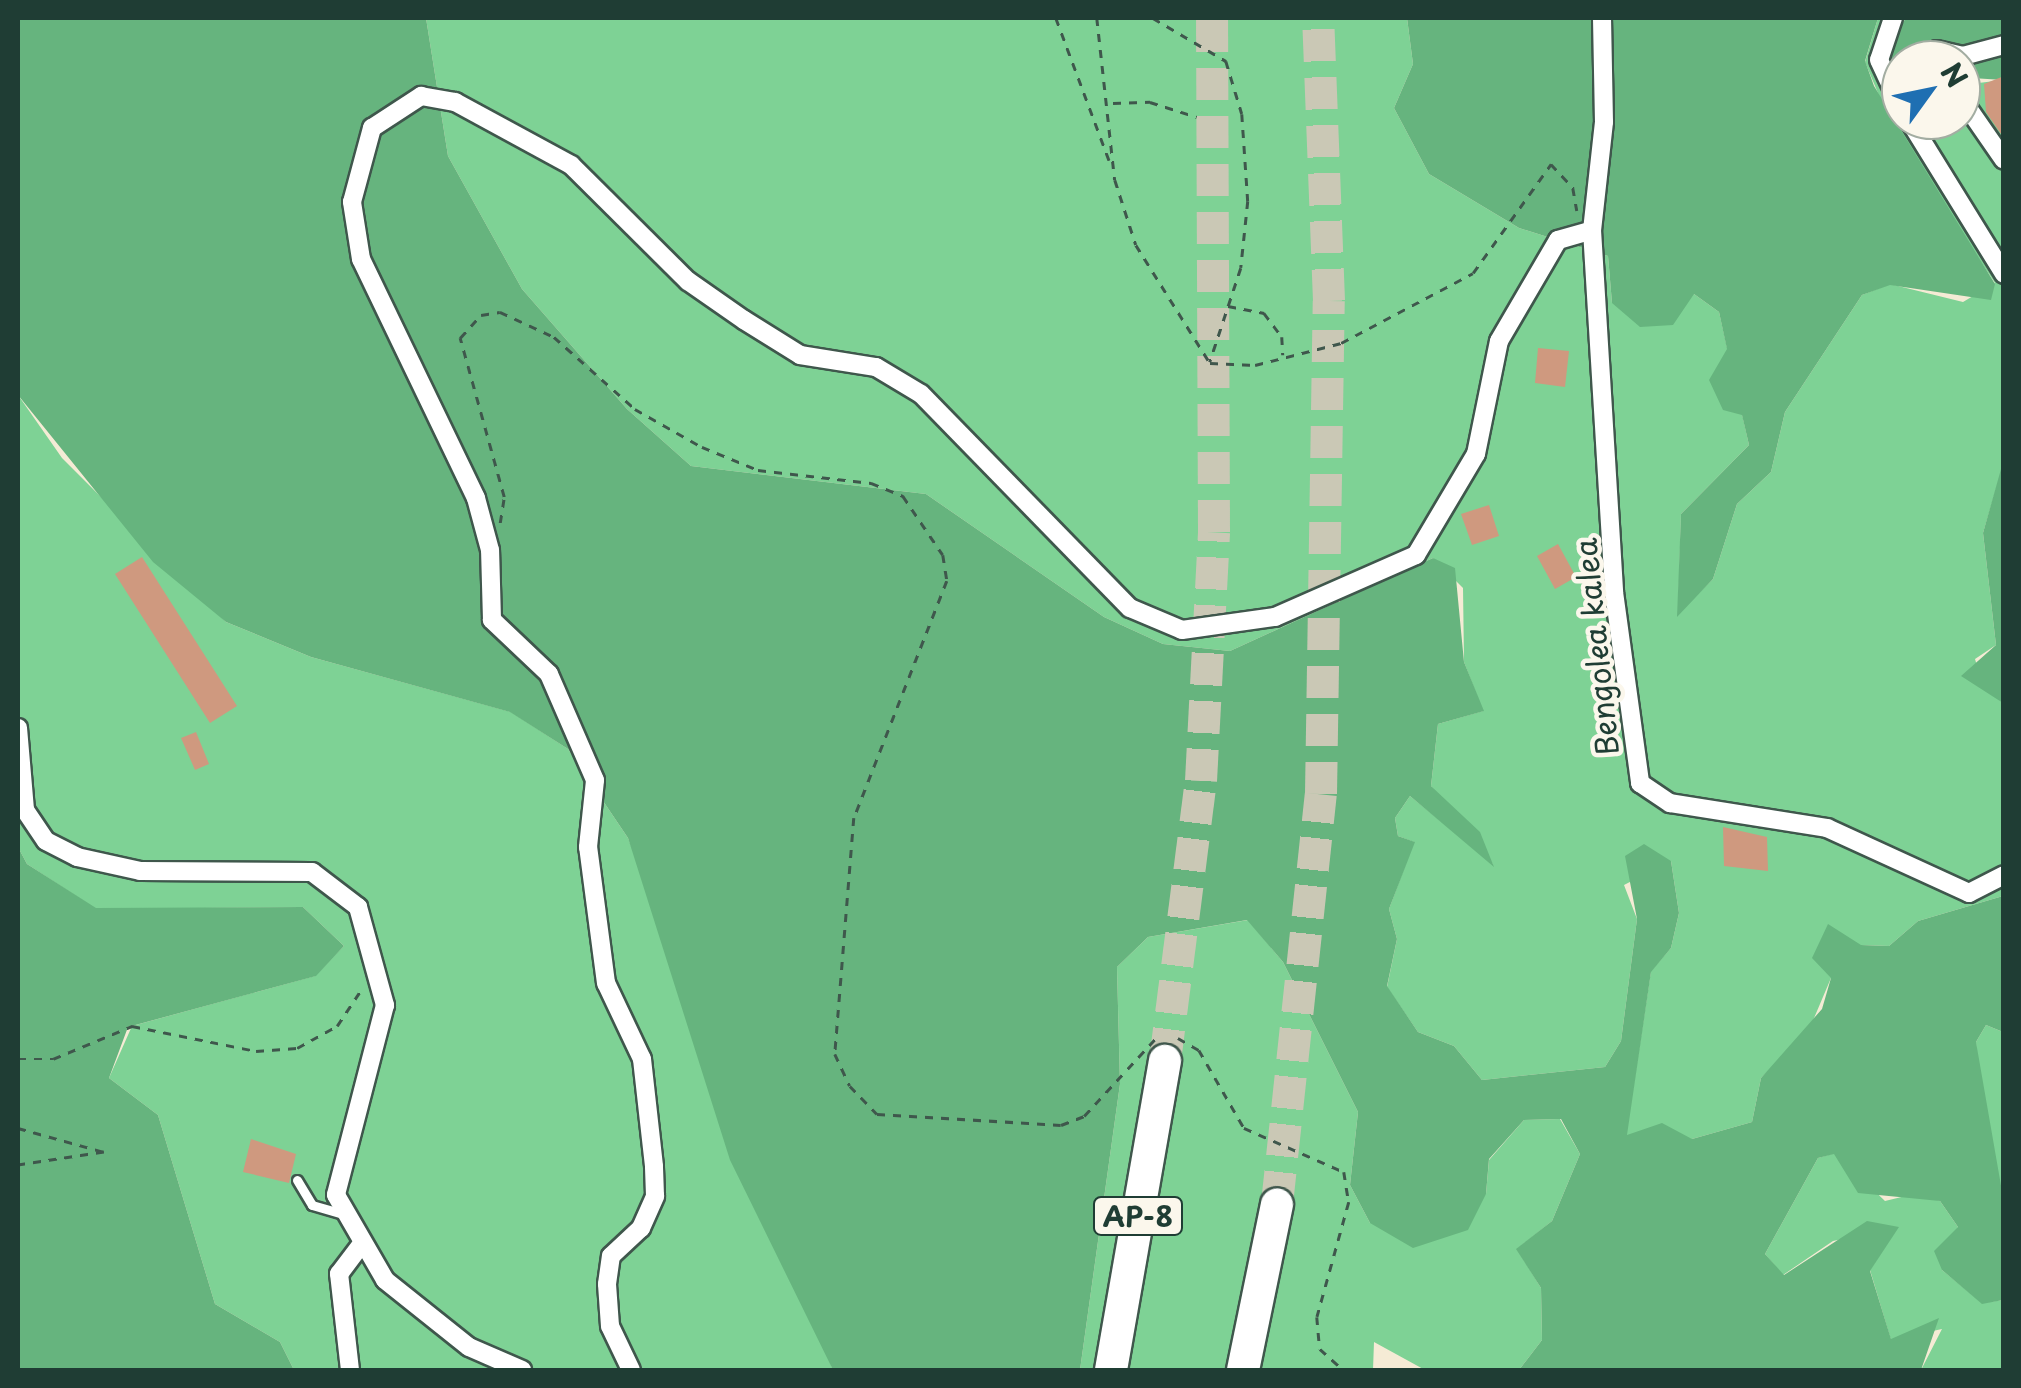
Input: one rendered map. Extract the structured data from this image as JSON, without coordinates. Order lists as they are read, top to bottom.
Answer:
{
  "streets": {
    "highway": ["AP-8"],
    "street": ["Bengolea kalea"]
  },
  "north": "top right"
}
